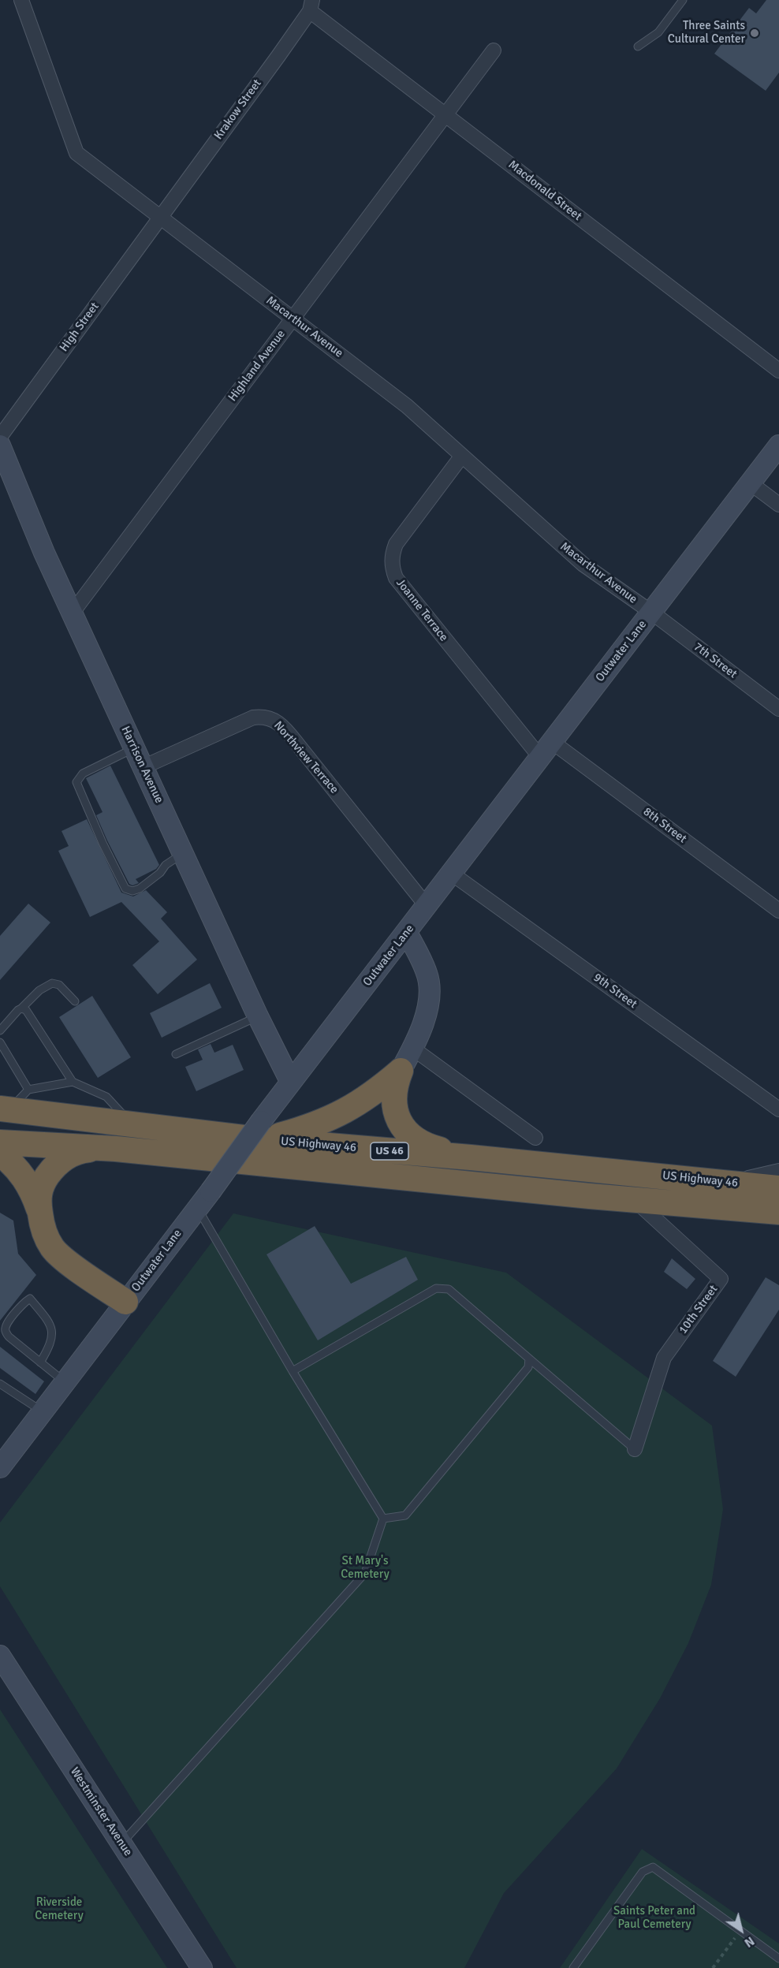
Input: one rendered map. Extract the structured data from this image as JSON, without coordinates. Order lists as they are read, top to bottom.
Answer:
{
  "streets": {
    "highway": ["US Highway 46", "US 46"],
    "street": [
      "Krakow Street",
      "Macdonald Street",
      "High Street",
      "Macarthur Avenue",
      "Highland Avenue",
      "Joanne Terrace",
      "Outwater Lane",
      "7th Street",
      "Northview Terrace",
      "Harrison Avenue",
      "8th Street",
      "9th Street",
      "10th Street",
      "Westminster Avenue"
    ]
  },
  "crossings": [
    ["Krakow Street", "Macdonald Street"],
    ["Krakow Street", "High Street"],
    ["Krakow Street", "Macarthur Avenue"],
    ["Macdonald Street", "Highland Avenue"],
    ["High Street", "Macarthur Avenue"],
    ["Macarthur Avenue", "Highland Avenue"],
    ["Macarthur Avenue", "Joanne Terrace"],
    ["Macarthur Avenue", "Outwater Lane"],
    ["Macarthur Avenue", "7th Street"],
    ["Highland Avenue", "Harrison Avenue"],
    ["Joanne Terrace", "Outwater Lane"],
    ["Joanne Terrace", "8th Street"],
    ["Outwater Lane", "7th Street"],
    ["Outwater Lane", "Northview Terrace"],
    ["Outwater Lane", "Harrison Avenue"],
    ["Outwater Lane", "8th Street"],
    ["Outwater Lane", "9th Street"],
    ["Outwater Lane", "US Highway 46"],
    ["Northview Terrace", "Harrison Avenue"],
    ["US Highway 46", "10th Street"]
  ],
  "parks": ["St Mary's Cemetery", "Riverside Cemetery", "Saints Peter and Paul Cemetery"],
  "places": ["Three Saints Cultural Center"],
  "north": "bottom right"
}
